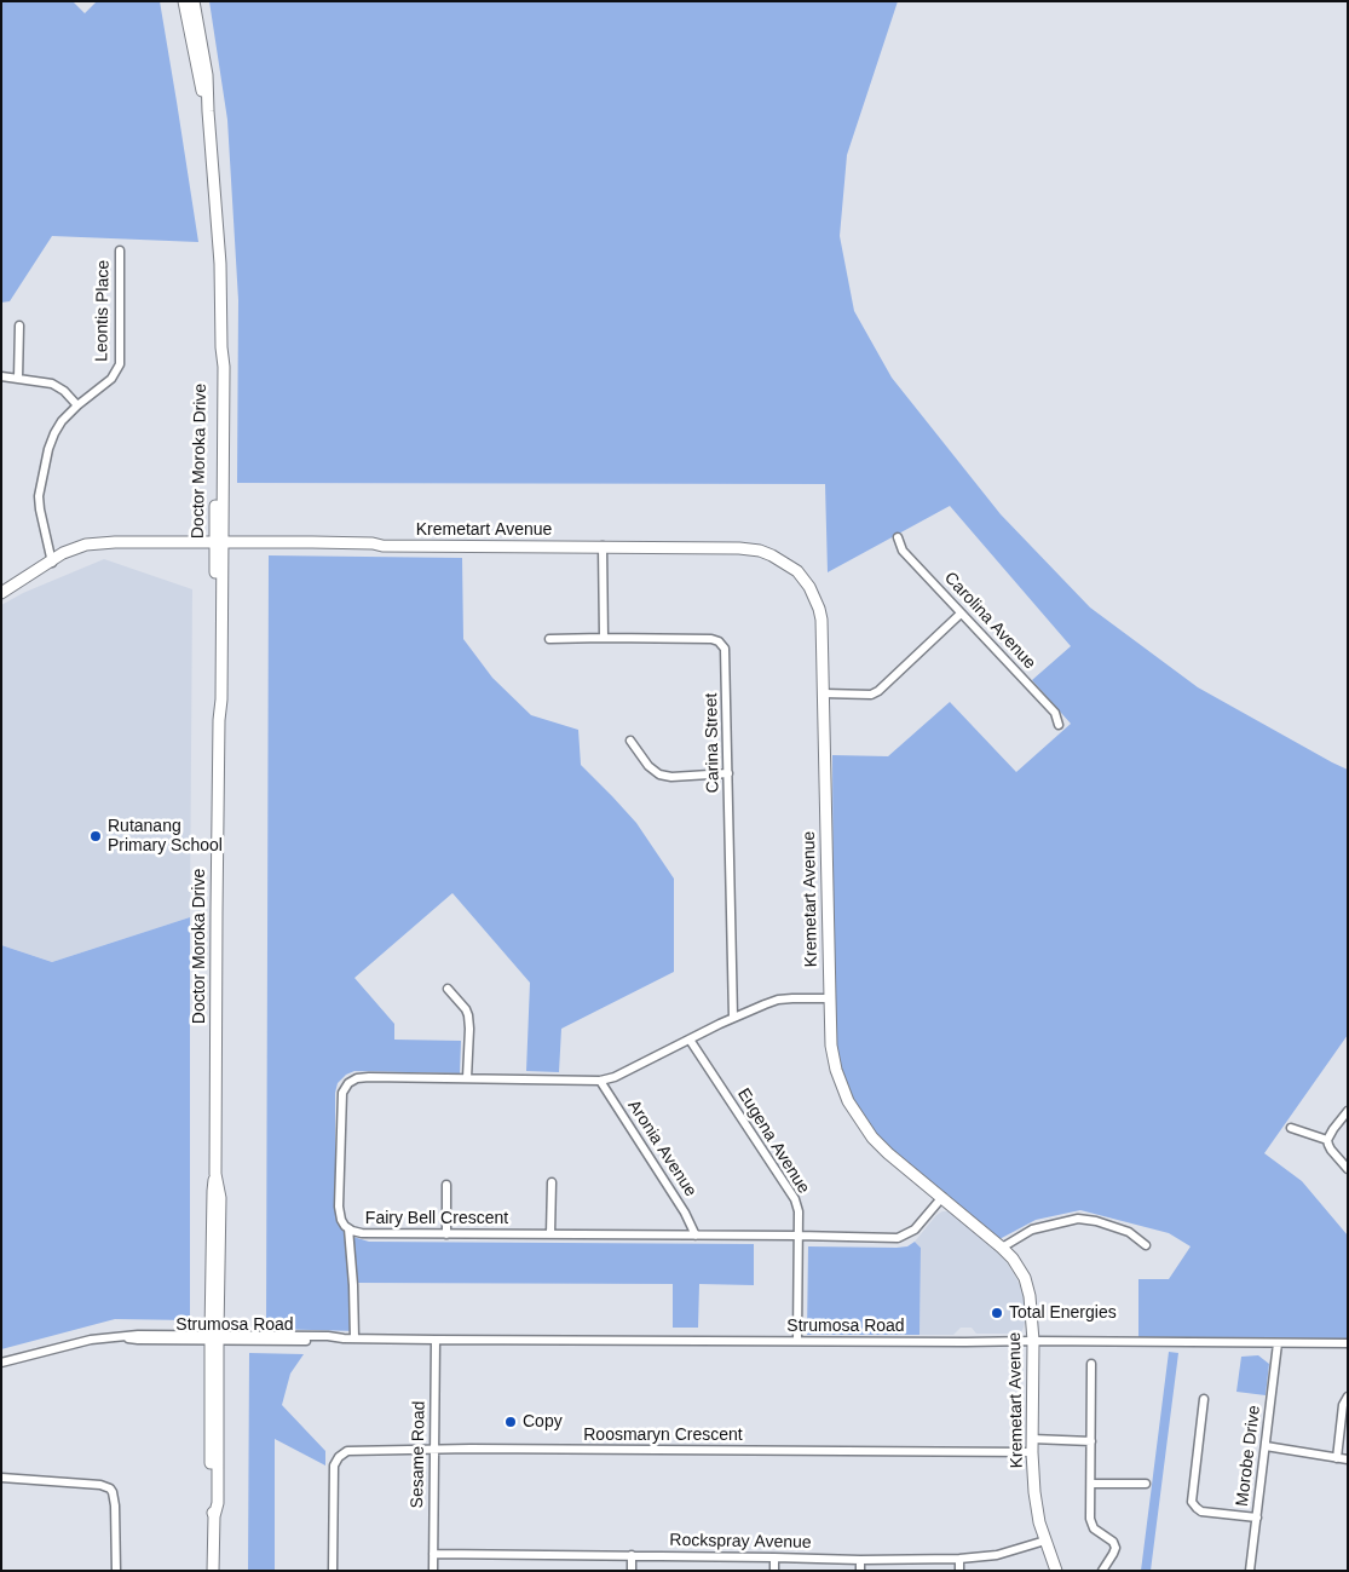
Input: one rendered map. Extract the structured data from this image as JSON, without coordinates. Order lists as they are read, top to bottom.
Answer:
{
  "streets": {
    "street": [
      "Leontis Place",
      "Doctor Moroka Drive",
      "Kremetart Avenue",
      "Carolina Avenue",
      "Carina Street",
      "Eugena Avenue",
      "Aronia Avenue",
      "Fairy Bell Crescent",
      "Strumosa Road",
      "Roosmaryn Crescent",
      "Sesame Road",
      "Morobe Drive",
      "Rockspray Avenue"
    ]
  },
  "crossings": [
    ["Leontis Place", "Kremetart Avenue"],
    ["Doctor Moroka Drive", "Kremetart Avenue"],
    ["Doctor Moroka Drive", "Strumosa Road"],
    ["Kremetart Avenue", "Fairy Bell Crescent"],
    ["Kremetart Avenue", "Strumosa Road"],
    ["Kremetart Avenue", "Roosmaryn Crescent"],
    ["Kremetart Avenue", "Rockspray Avenue"],
    ["Carina Street", "Fairy Bell Crescent"],
    ["Eugena Avenue", "Fairy Bell Crescent"],
    ["Eugena Avenue", "Strumosa Road"],
    ["Aronia Avenue", "Fairy Bell Crescent"],
    ["Strumosa Road", "Sesame Road"],
    ["Strumosa Road", "Morobe Drive"],
    ["Roosmaryn Crescent", "Sesame Road"],
    ["Sesame Road", "Rockspray Avenue"]
  ],
  "places": ["Rutanang Primary School", "Total Energies", "Copy"]
}
